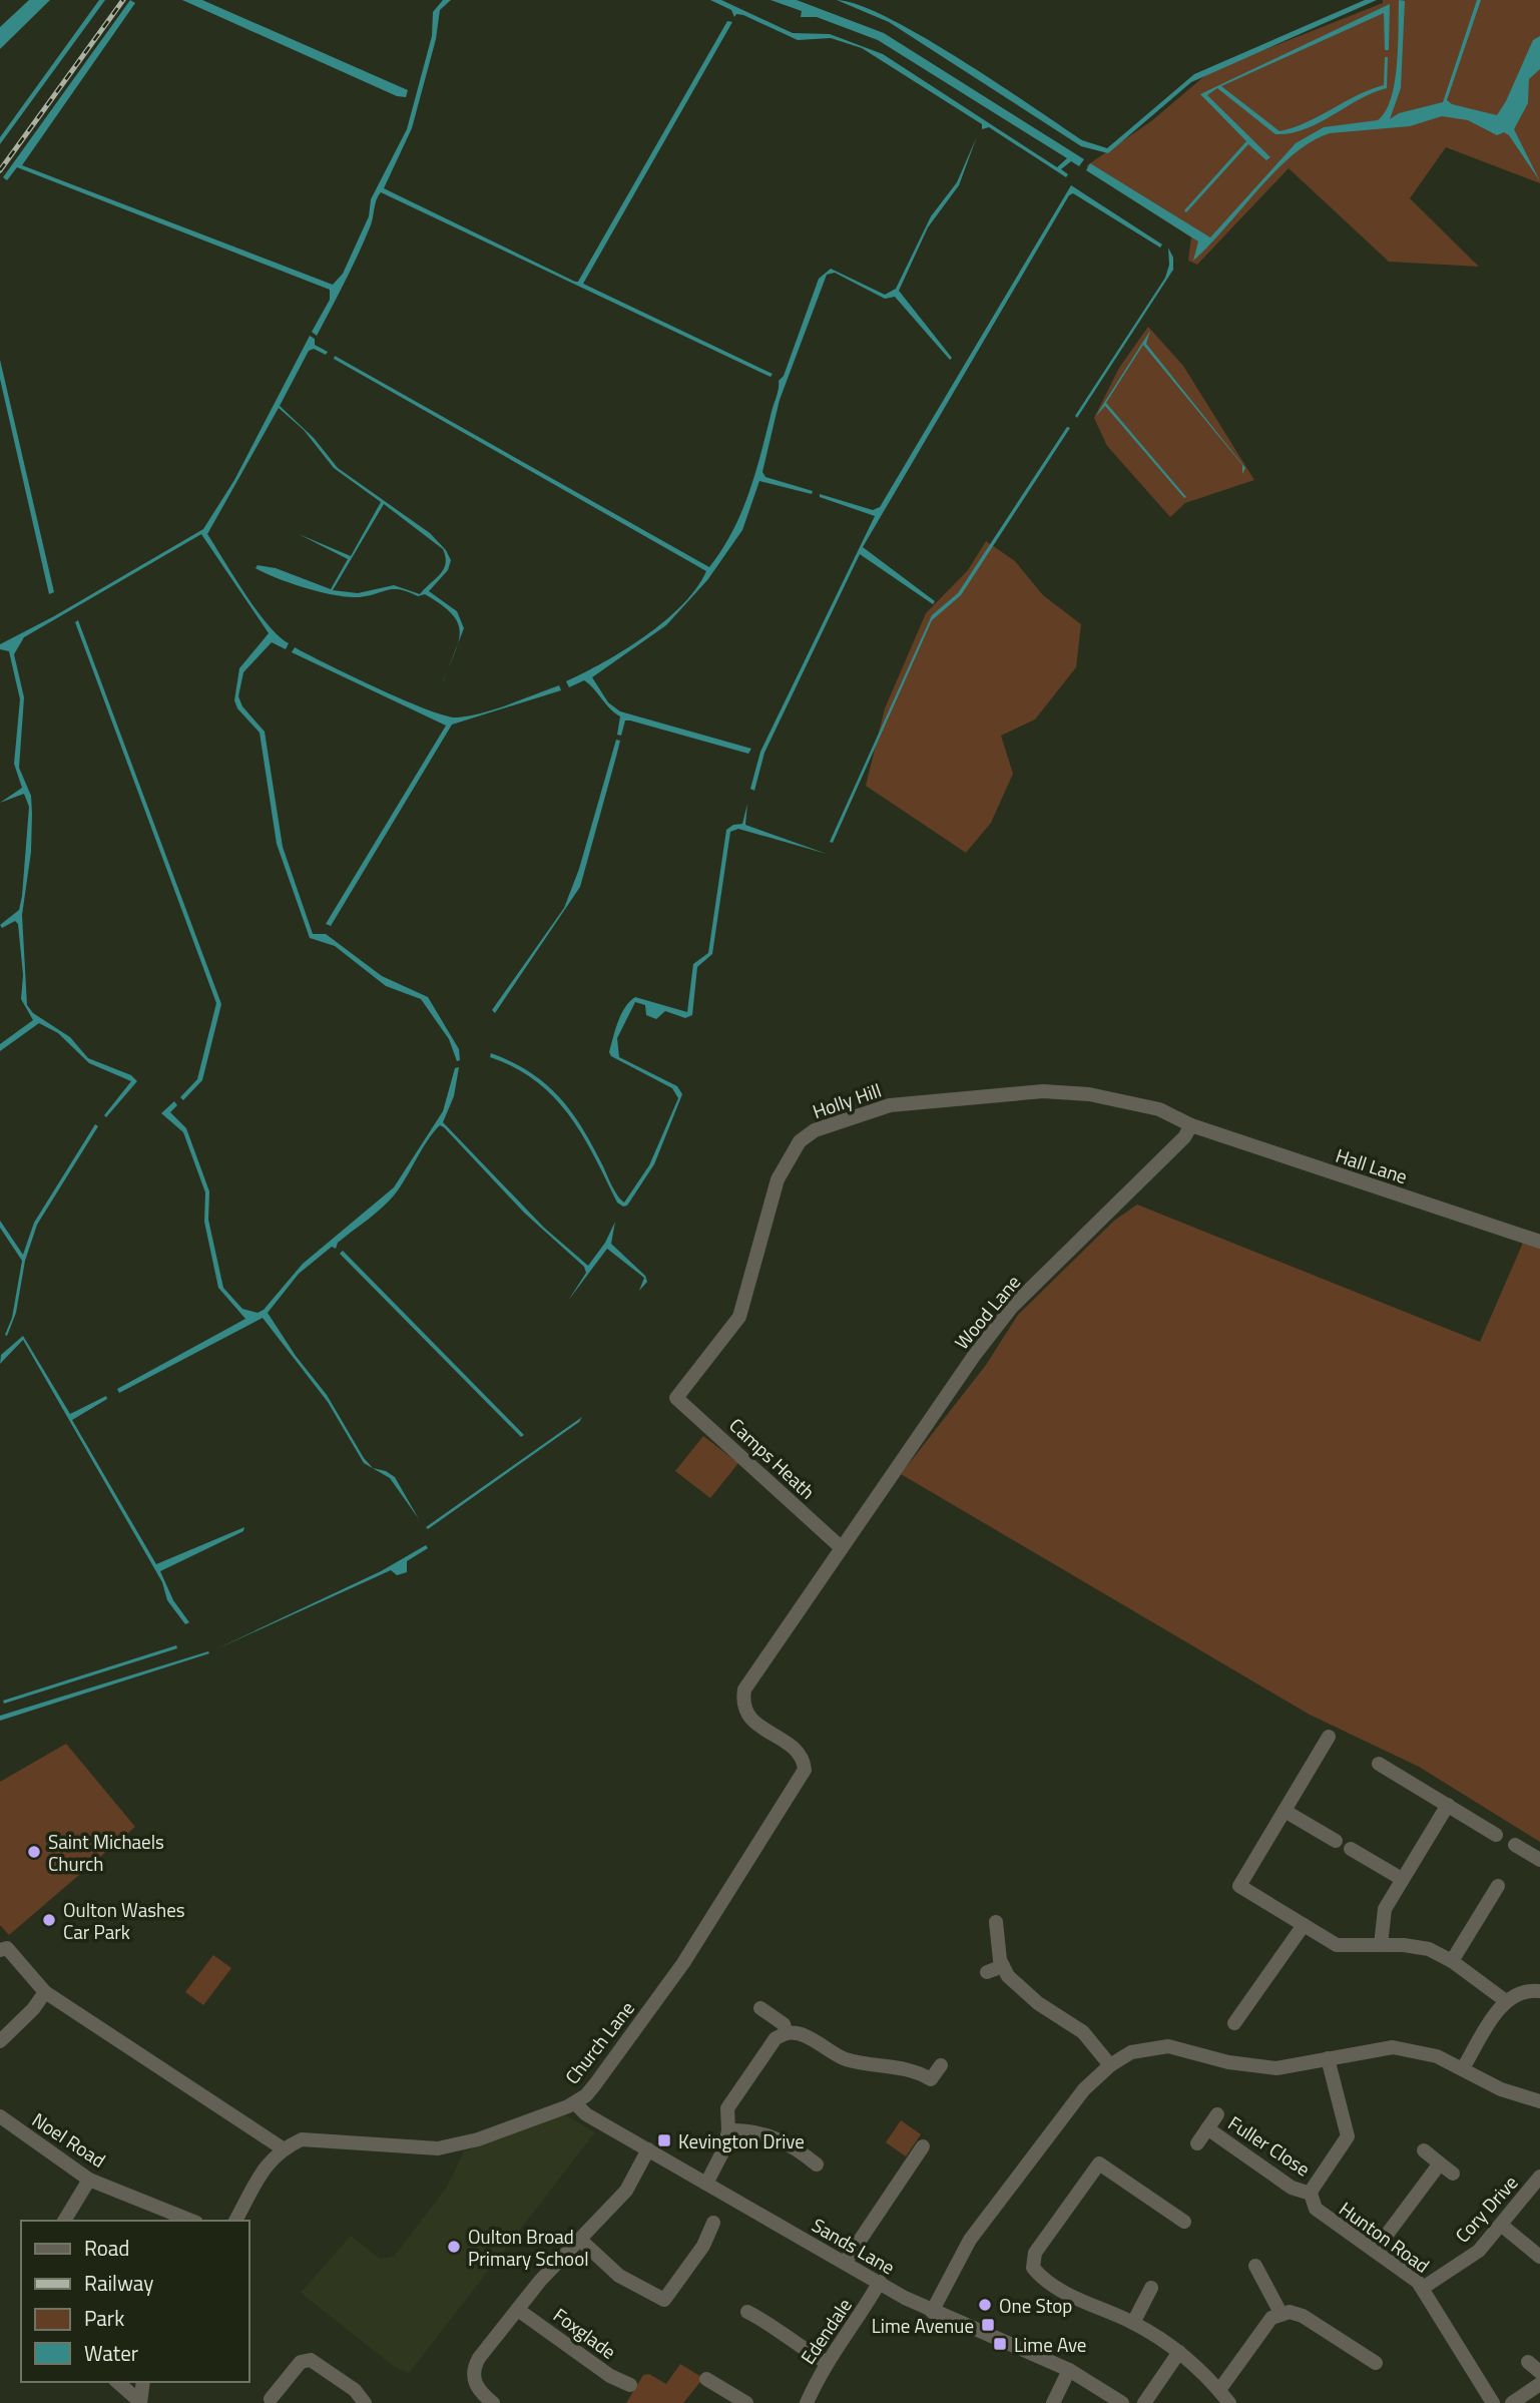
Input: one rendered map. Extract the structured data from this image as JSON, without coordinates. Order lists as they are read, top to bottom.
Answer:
{
  "streets": {
    "street": [
      "Holly Hill",
      "Hall Lane",
      "Wood Lane",
      "Camps Heath",
      "Church Lane",
      "Noel Road",
      "Fuller Close",
      "Cory Drive",
      "Hunton Road",
      "Sands Lane",
      "Edendale",
      "Foxglade"
    ]
  },
  "crossings": [
    ["Holly Hill", "Hall Lane"],
    ["Holly Hill", "Wood Lane"],
    ["Holly Hill", "Camps Heath"],
    ["Hall Lane", "Wood Lane"],
    ["Wood Lane", "Camps Heath"],
    ["Wood Lane", "Church Lane"],
    ["Camps Heath", "Church Lane"],
    ["Church Lane", "Sands Lane"],
    ["Fuller Close", "Hunton Road"],
    ["Cory Drive", "Hunton Road"],
    ["Sands Lane", "Edendale"]
  ],
  "places": {
    "other": [
      "Saint Michaels Church",
      "Oulton Washes Car Park",
      "Oulton Broad Primary School",
      "One Stop"
    ],
    "transit": ["Kevington Drive", "Lime Avenue", "Lime Ave"]
  },
  "legend": [
    "Road",
    "Railway",
    "Park",
    "Water"
  ]
}
